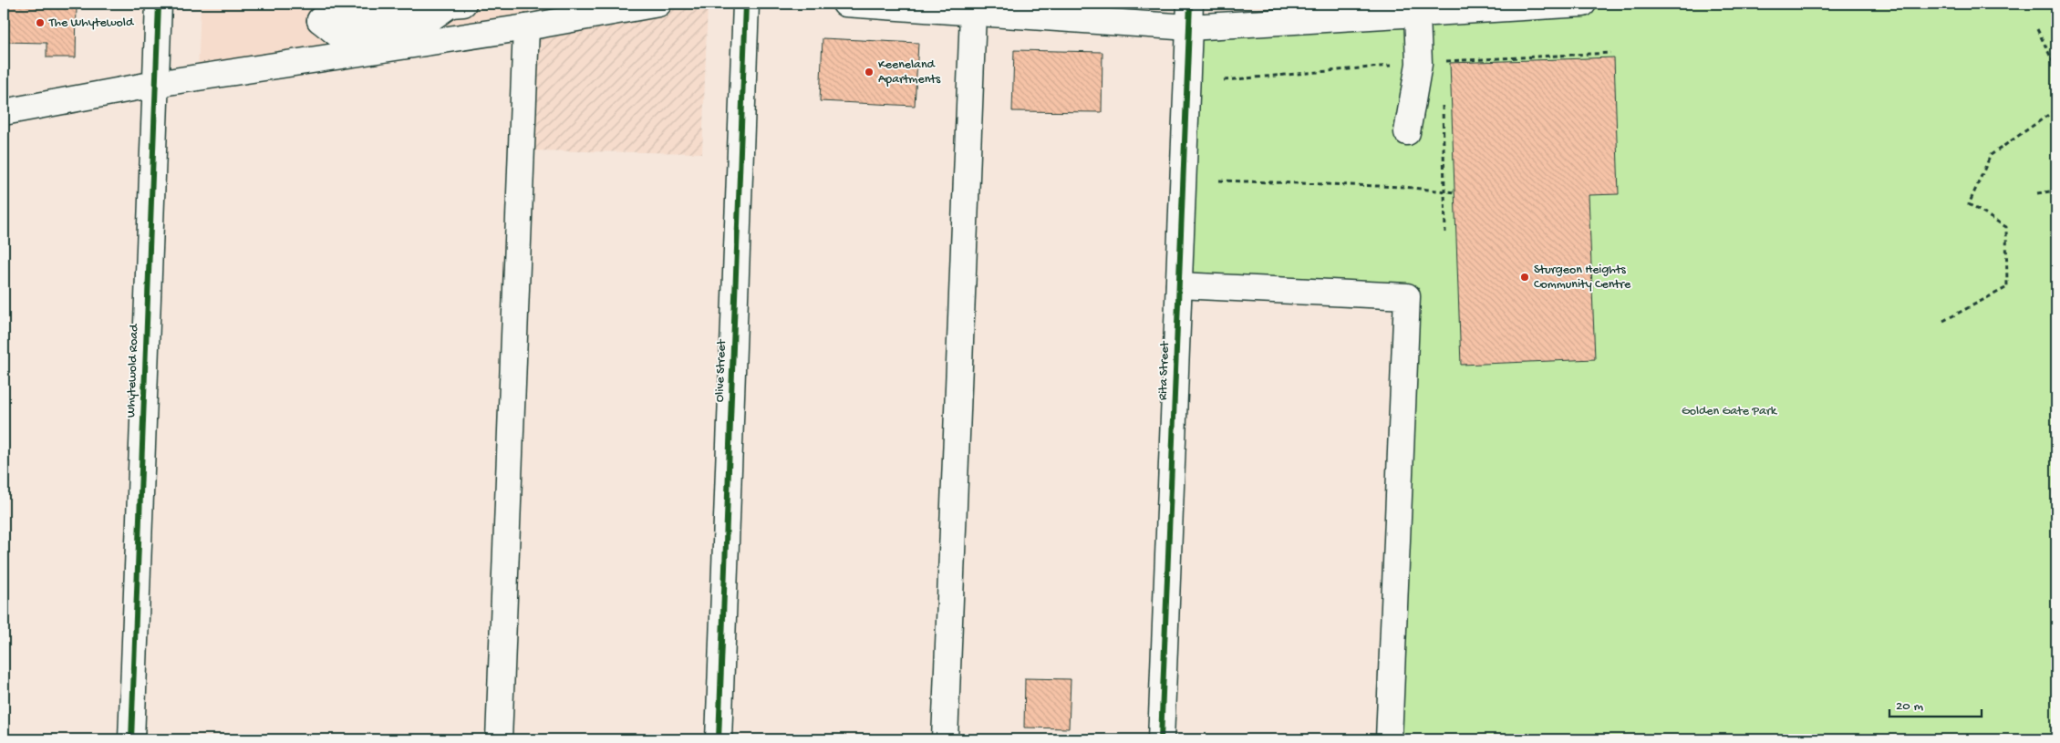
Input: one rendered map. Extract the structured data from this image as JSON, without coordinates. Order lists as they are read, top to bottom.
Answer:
{
  "streets": {
    "street": ["Whytewold Road", "Olive Street", "Rita Street"]
  },
  "parks": ["Golden Gate Park"],
  "places": ["The Whytewold", "Keeneland Apartments", "Sturgeon Heights Community Centre"],
  "scale_bar": "20 m"
}
